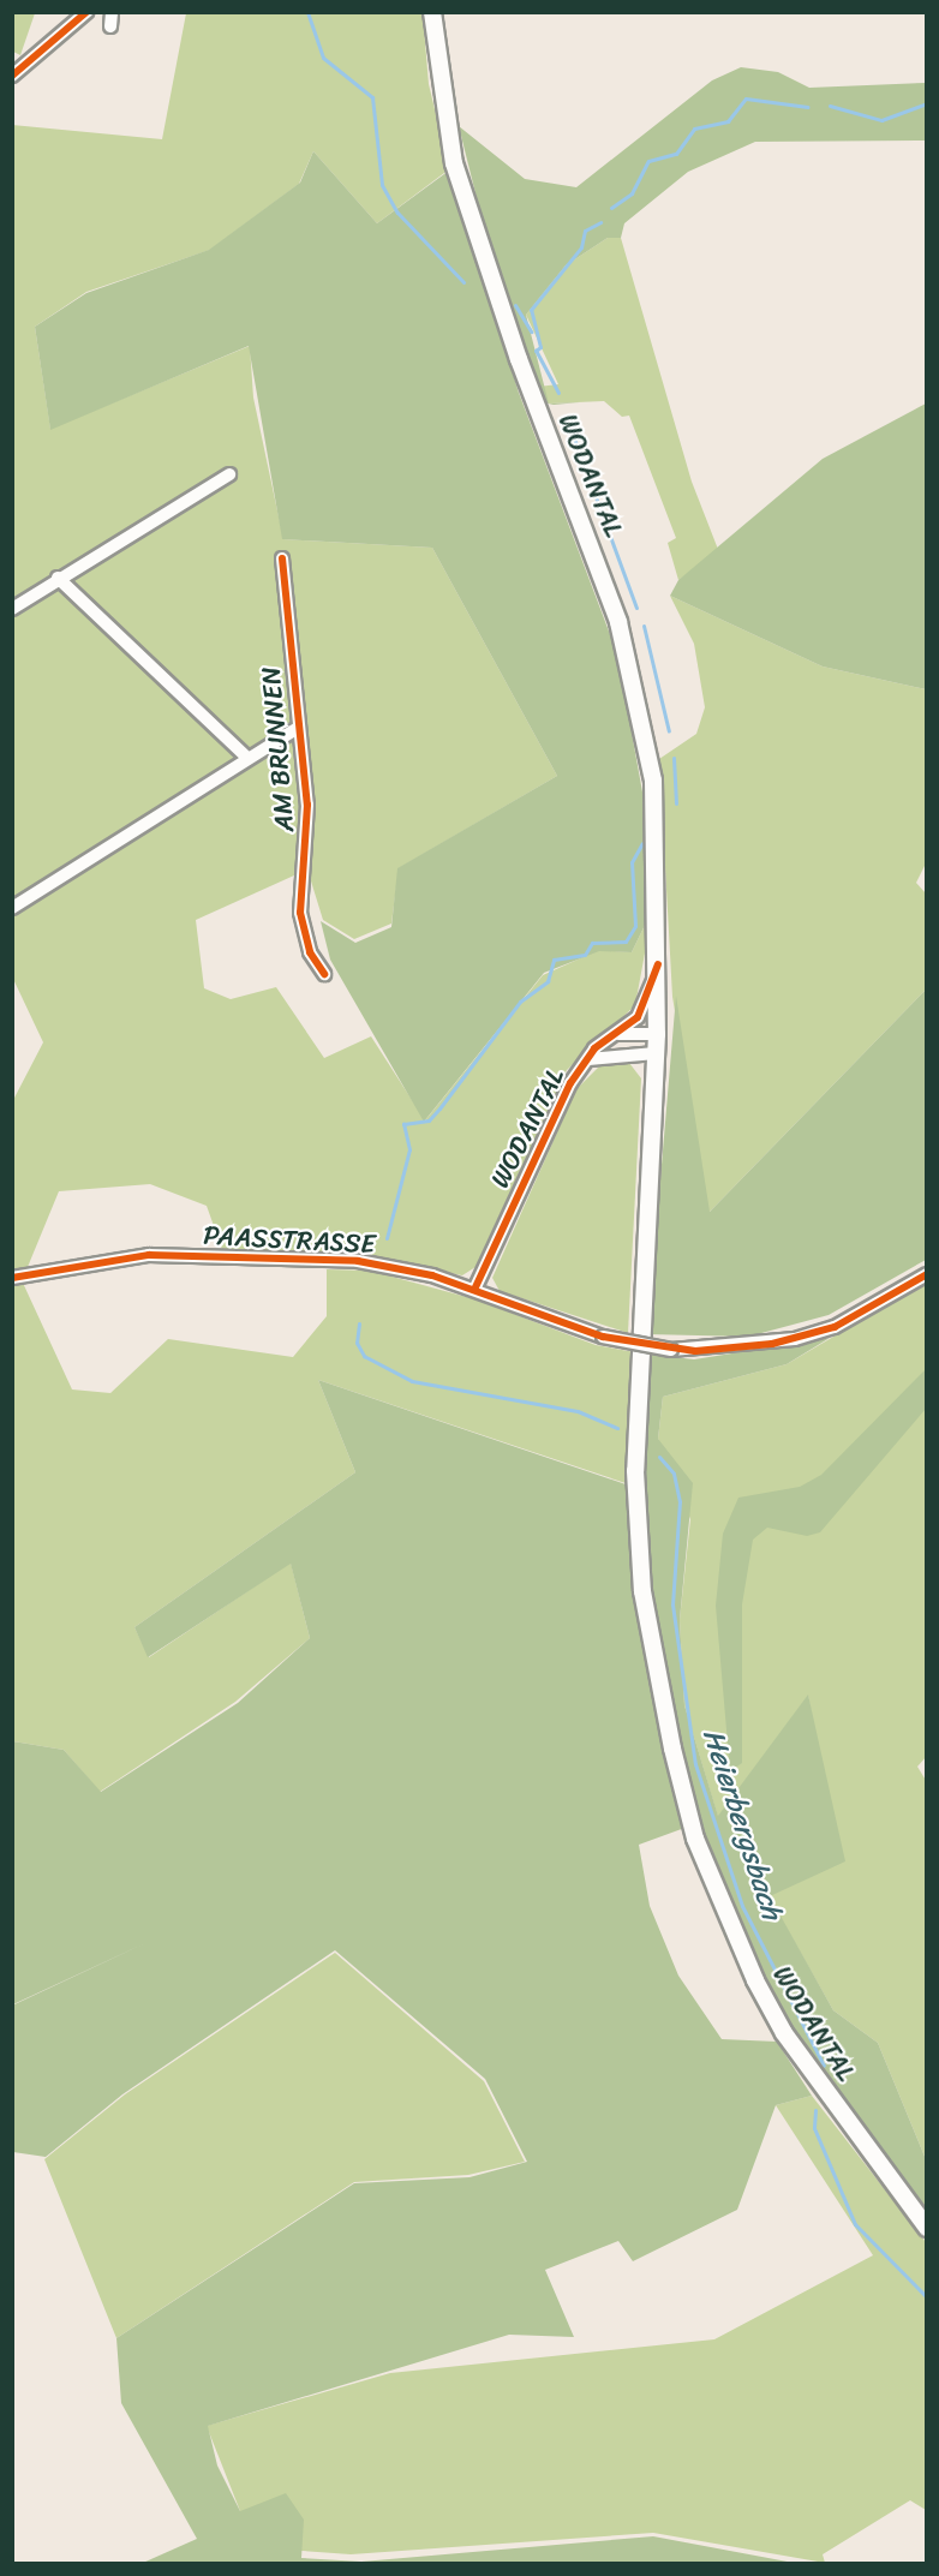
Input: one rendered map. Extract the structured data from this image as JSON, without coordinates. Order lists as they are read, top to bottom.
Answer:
{
  "streets": {
    "main road": ["WODANTAL"],
    "street": ["AM BRUNNEN", "PAASSTRASSE"]
  },
  "crossings": [
    ["WODANTAL", "PAASSTRASSE"]
  ],
  "water": ["Heierbergsbach"]
}
